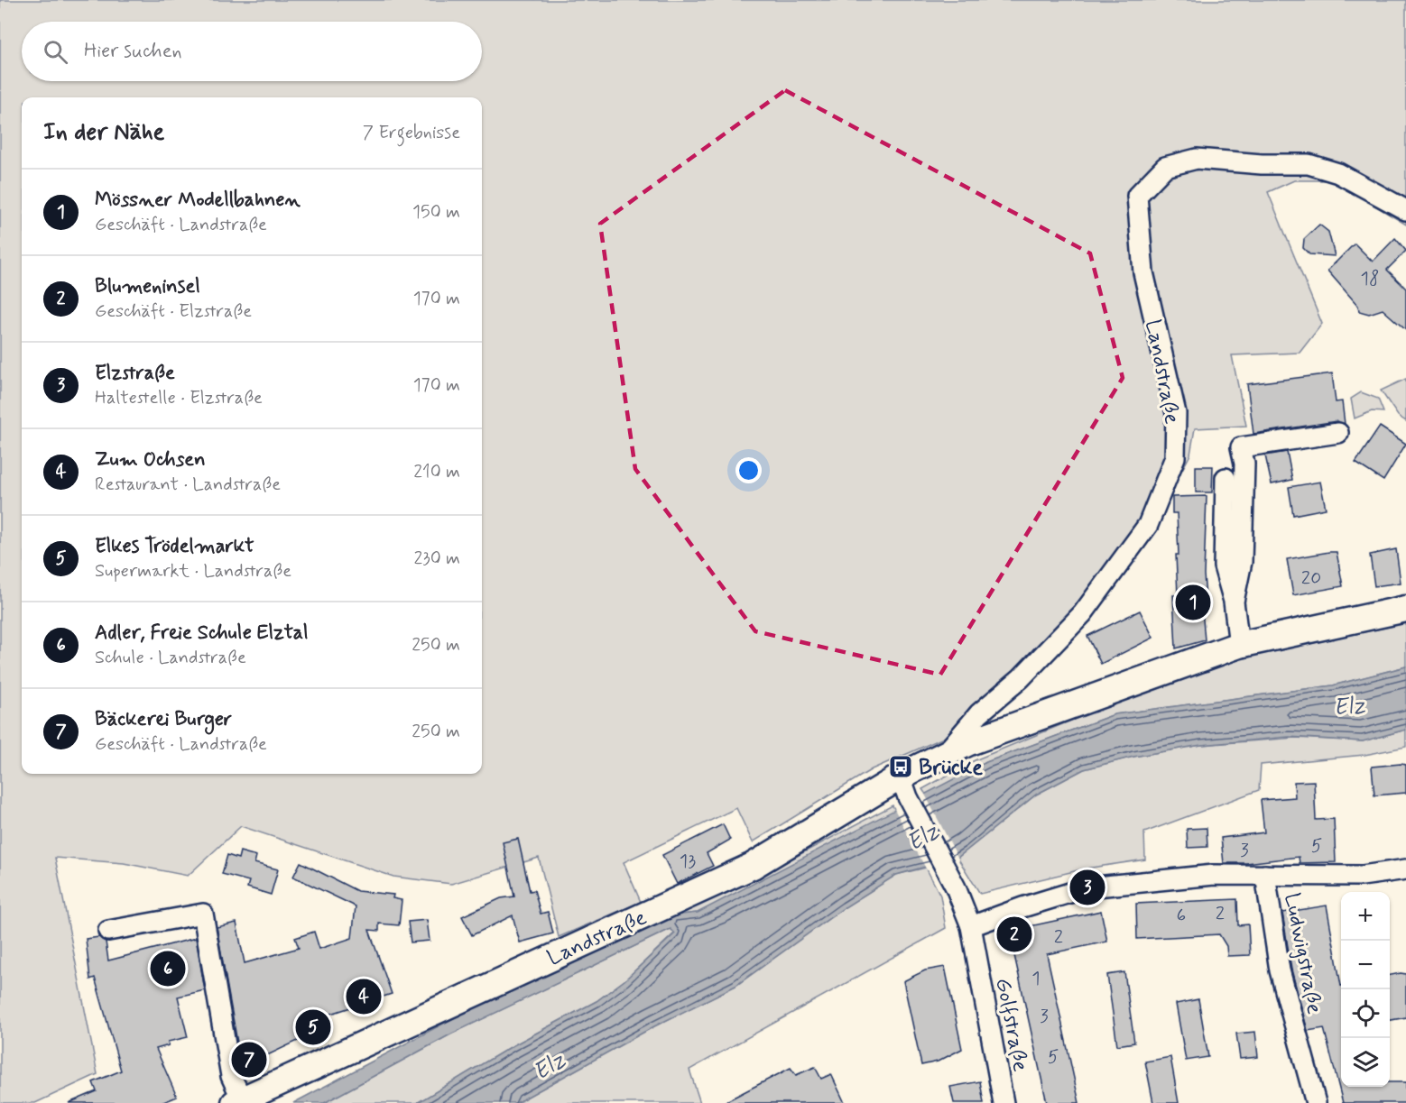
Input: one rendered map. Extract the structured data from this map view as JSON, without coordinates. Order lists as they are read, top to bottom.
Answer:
{
  "streets": {
    "street": ["Landstraße", "Ludwigstraße", "Golfstraße"]
  },
  "crossings": [
    ["Landstraße", "Golfstraße"]
  ],
  "water": ["Elz"],
  "places": {
    "bus stop": ["Brücke"]
  },
  "house_numbers": [
    "18",
    "20",
    "5",
    "3",
    "13",
    "2",
    "6",
    "2",
    "1",
    "3",
    "5"
  ],
  "page": {
    "search": "Hier suchen",
    "heading": ["In der Nähe", "7 Ergebnisse"],
    "list": [
      {
        "mark": "1",
        "name": "Mössner Modellbahnen",
        "note": "Geschäft · Landstraße",
        "value": "150 m"
      },
      {
        "mark": "2",
        "name": "Blumeninsel",
        "note": "Geschäft · Elzstraße",
        "value": "170 m"
      },
      {
        "mark": "3",
        "name": "Elzstraße",
        "note": "Haltestelle · Elzstraße",
        "value": "170 m"
      },
      {
        "mark": "4",
        "name": "Zum Ochsen",
        "note": "Restaurant · Landstraße",
        "value": "210 m"
      },
      {
        "mark": "5",
        "name": "Elkes Trödelmarkt",
        "note": "Supermarkt · Landstraße",
        "value": "230 m"
      },
      {
        "mark": "6",
        "name": "Adler, Freie Schule Elztal",
        "note": "Schule · Landstraße",
        "value": "250 m"
      },
      {
        "mark": "7",
        "name": "Bäckerei Burger",
        "note": "Geschäft · Landstraße",
        "value": "250 m"
      }
    ],
    "pins": [
      "1",
      "3",
      "2",
      "6",
      "4",
      "5",
      "7"
    ],
    "map_buttons": ["+", "−"]
  }
}
